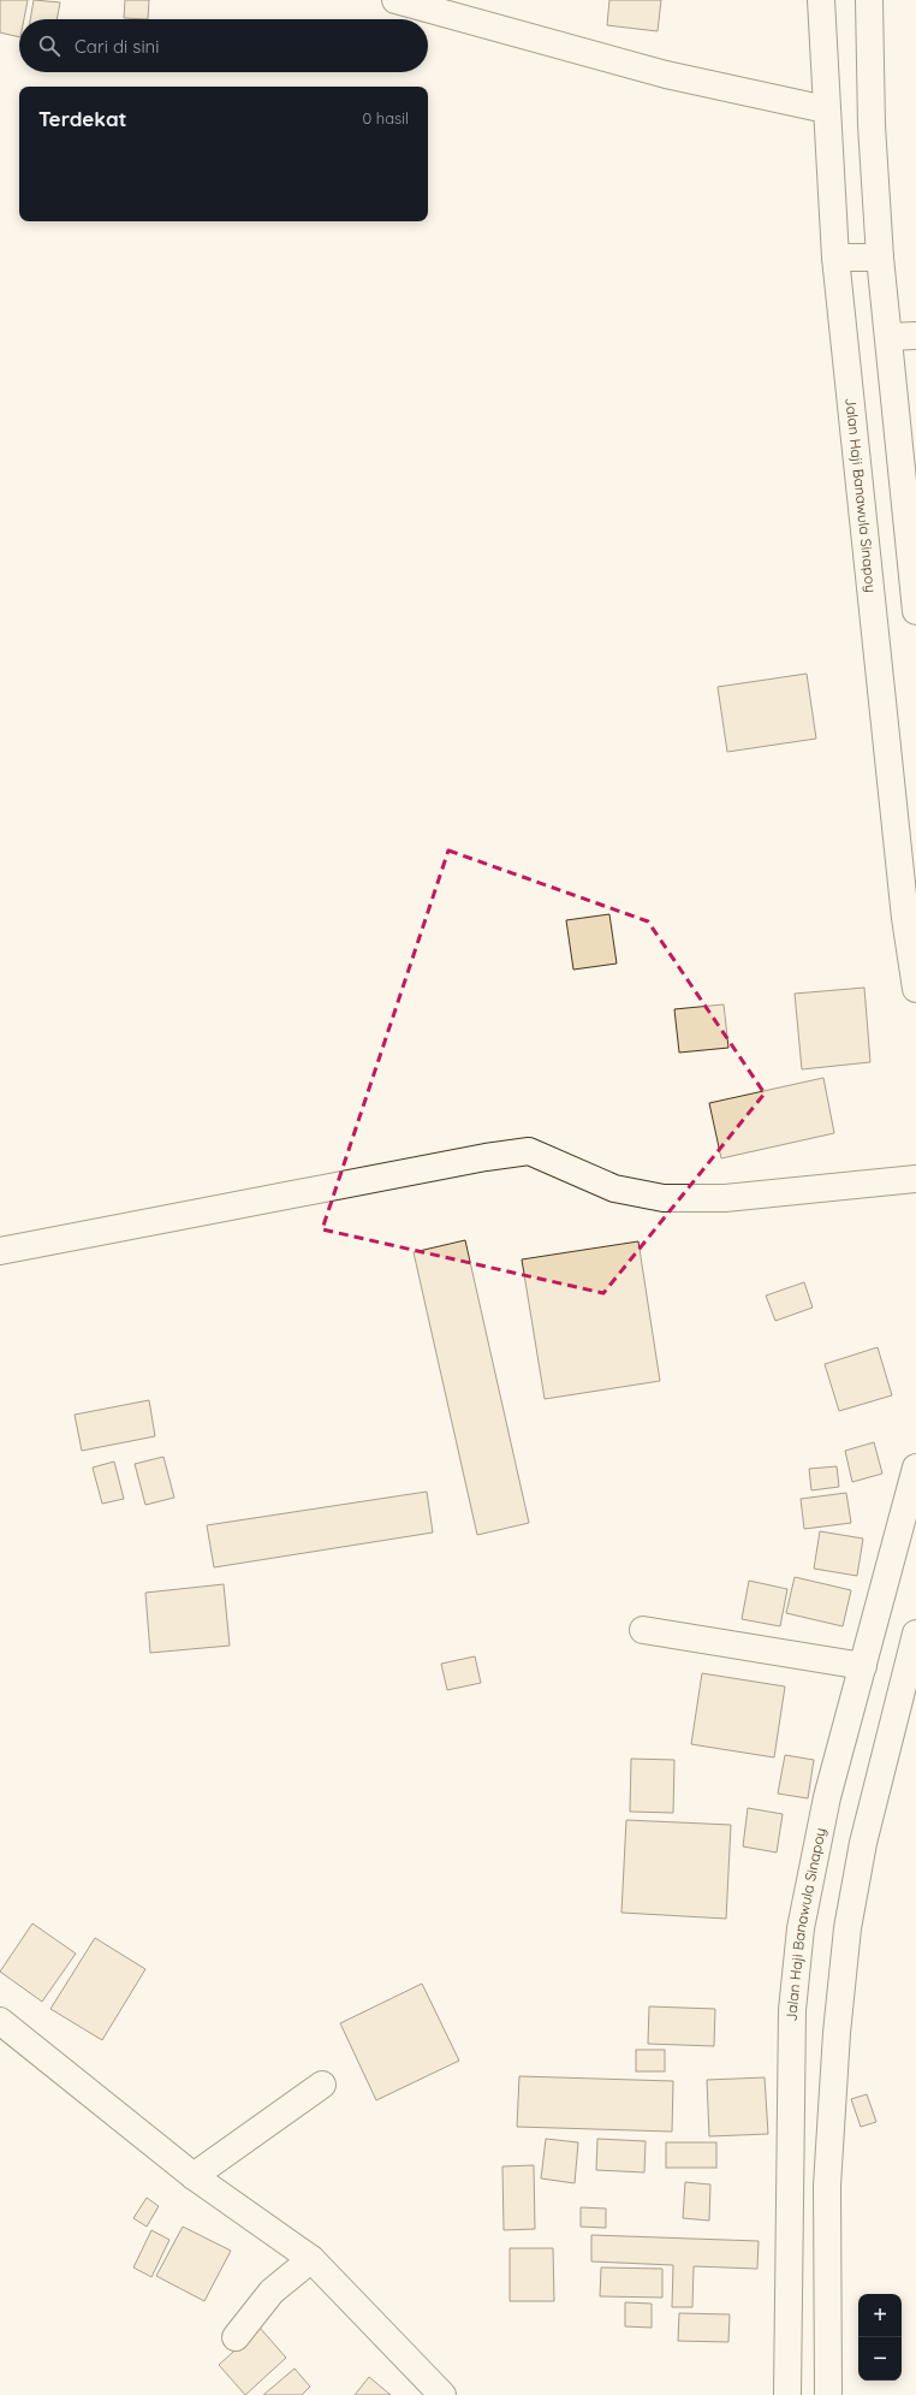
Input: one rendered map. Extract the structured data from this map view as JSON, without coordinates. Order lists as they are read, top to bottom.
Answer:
{
  "streets": {
    "main road": ["Jalan Haji Banawula Sinapoy"]
  },
  "page": {
    "search": "Cari di sini",
    "heading": ["Terdekat", "0 hasil"],
    "map_buttons": ["+", "−"]
  }
}
